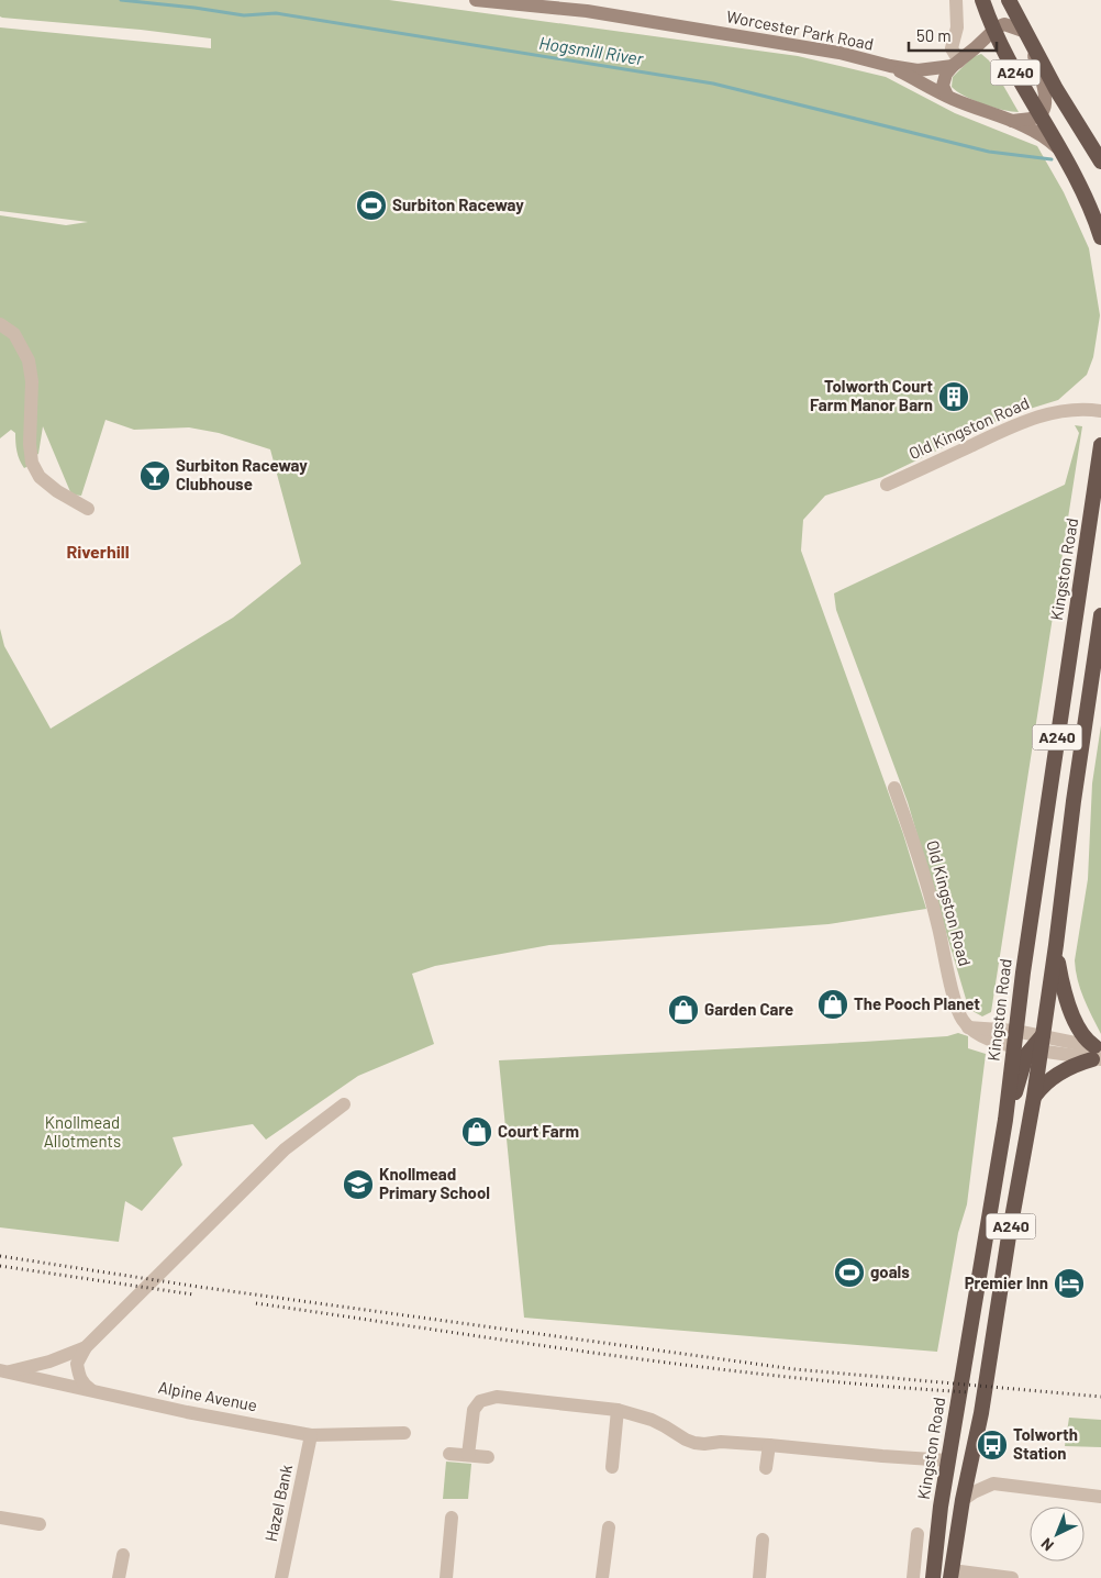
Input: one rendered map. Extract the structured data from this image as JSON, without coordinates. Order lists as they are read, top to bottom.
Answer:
{
  "streets": {
    "highway": ["A240", "Kingston Road"],
    "main road": ["Worcester Park Road"],
    "street": ["Old Kingston Road", "Alpine Avenue", "Hazel Bank"]
  },
  "crossings": [
    ["Alpine Avenue", "Hazel Bank"]
  ],
  "districts": ["Riverhill"],
  "water": ["Hogsmill River"],
  "parks": ["Knollmead Allotments"],
  "places": {
    "sports": ["Surbiton Raceway", "goals"],
    "building": ["Tolworth Court Farm Manor Barn"],
    "bar": ["Surbiton Raceway Clubhouse"],
    "shop": ["The Pooch Planet", "Garden Care", "Court Farm"],
    "school or university": ["Knollmead Primary School"],
    "hotel": ["Premier Inn"],
    "bus stop": ["Tolworth Station"]
  },
  "scale_bar": "50 m",
  "north": "bottom left"
}
